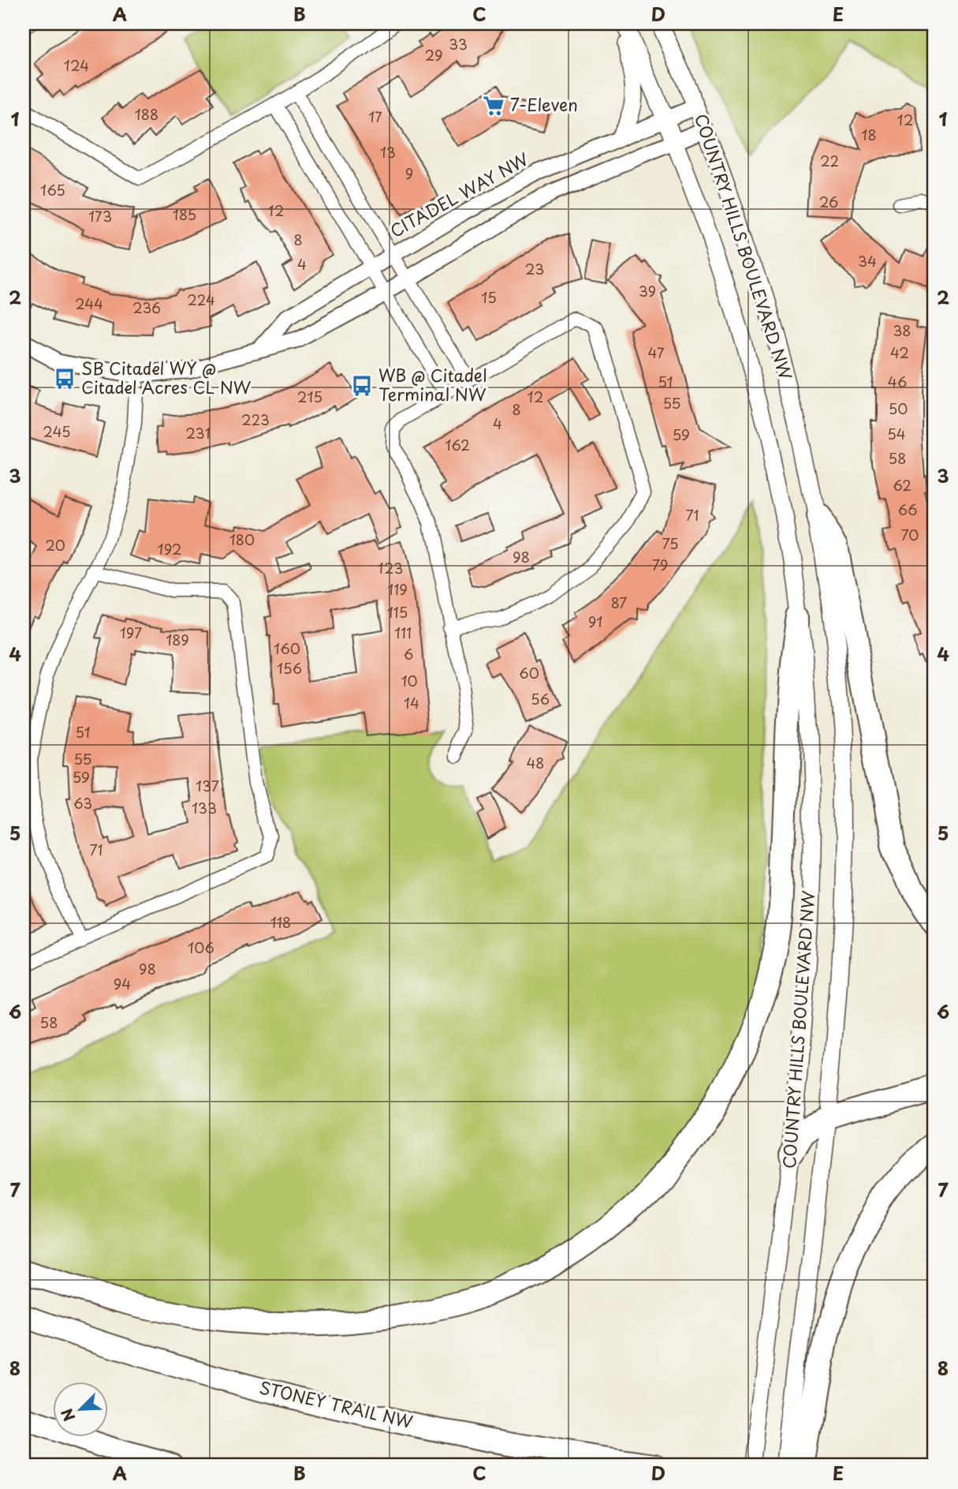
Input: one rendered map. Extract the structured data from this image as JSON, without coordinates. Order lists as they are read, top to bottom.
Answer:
{
  "streets": {
    "highway": ["STONEY TRAIL NW"],
    "main road": ["COUNTRY HILLS BOULEVARD NW"],
    "street": ["CITADEL WAY NW"]
  },
  "crossings": [
    ["CITADEL WAY NW", "COUNTRY HILLS BOULEVARD NW"]
  ],
  "places": {
    "supermarket": ["7-Eleven"],
    "bus stop": ["SB Citadel WY @ Citadel Acres CL NW", "WB @ Citadel Terminal NW"]
  },
  "house_numbers": [
    "33",
    "29",
    "124",
    "188",
    "17",
    "12",
    "18",
    "13",
    "22",
    "9",
    "165",
    "26",
    "12",
    "185",
    "173",
    "8",
    "34",
    "4",
    "23",
    "39",
    "15",
    "224",
    "244",
    "236",
    "38",
    "47",
    "42",
    "51",
    "46",
    "215",
    "12",
    "55",
    "50",
    "8",
    "223",
    "4",
    "245",
    "231",
    "54",
    "59",
    "162",
    "58",
    "62",
    "66",
    "71",
    "70",
    "180",
    "75",
    "20",
    "192",
    "98",
    "79",
    "123",
    "119",
    "87",
    "115",
    "91",
    "197",
    "111",
    "189",
    "160",
    "6",
    "156",
    "60",
    "10",
    "56",
    "14",
    "51",
    "55",
    "48",
    "59",
    "137",
    "63",
    "133",
    "71",
    "118",
    "106",
    "98",
    "94",
    "58"
  ],
  "north": "bottom left",
  "grid": {
    "columns": [
      "A",
      "B",
      "C",
      "D",
      "E"
    ],
    "rows": [
      "1",
      "2",
      "3",
      "4",
      "5",
      "6",
      "7",
      "8"
    ]
  }
}
